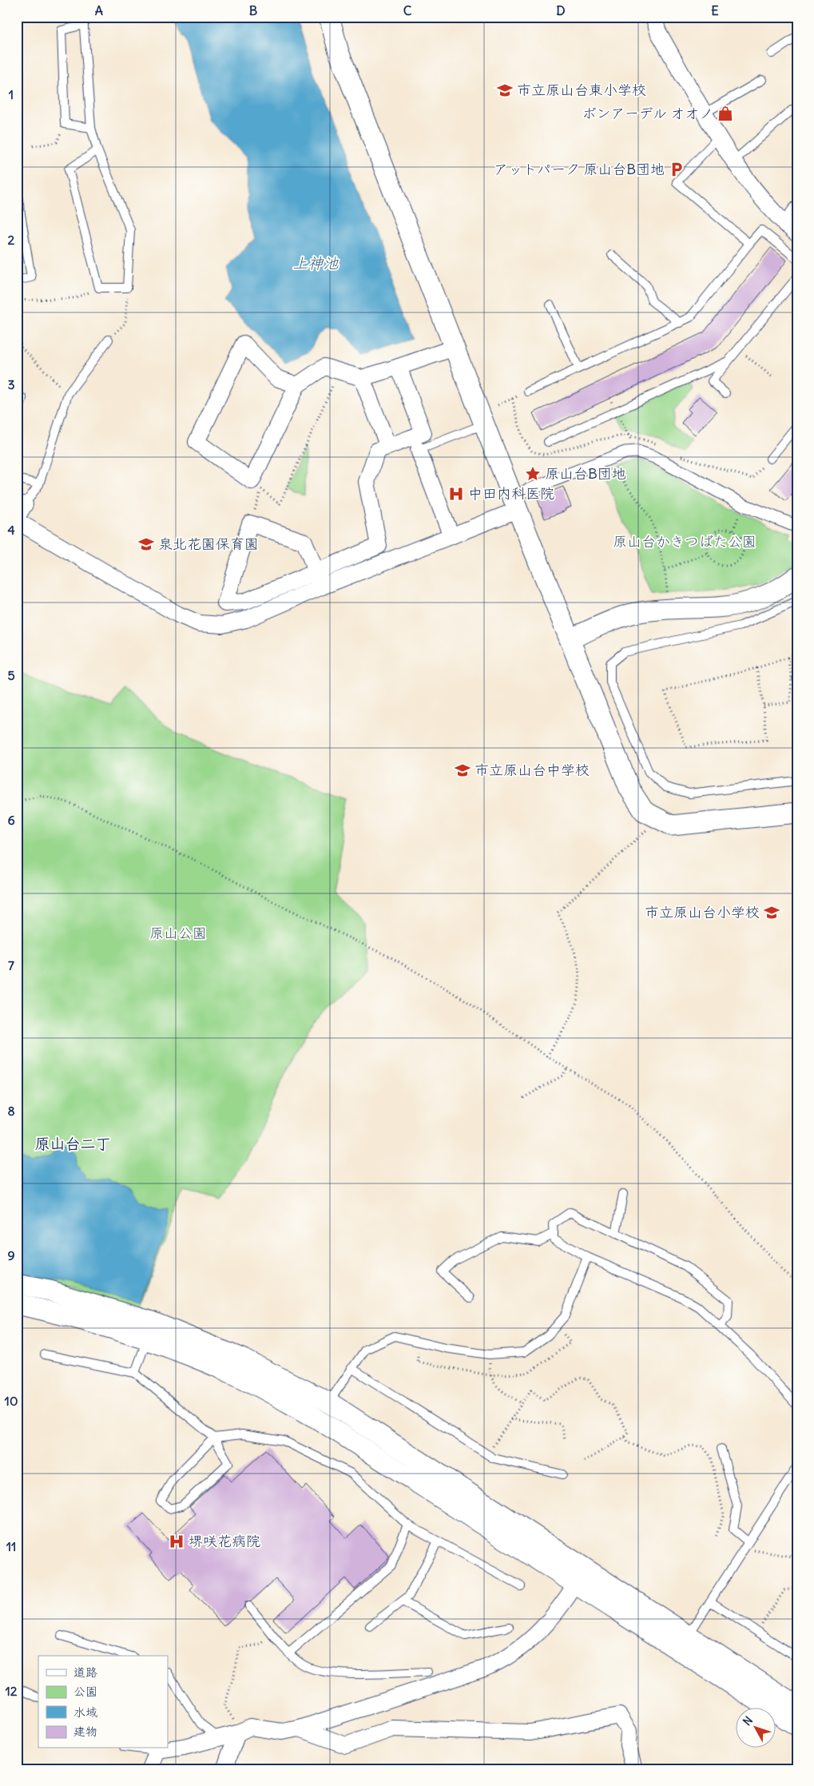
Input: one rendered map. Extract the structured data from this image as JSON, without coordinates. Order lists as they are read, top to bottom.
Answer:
{
  "districts": ["原山台二丁"],
  "water": ["上神池"],
  "parks": ["原山台かきつばた公園", "原山公園"],
  "places": {
    "school or university": [
      "市立原山台東小学校",
      "泉北花園保育園",
      "市立原山台中学校",
      "市立原山台小学校"
    ],
    "shop": ["ボンアーデル オオノ"],
    "parking": ["アットパーク 原山台B団地"],
    "place": ["原山台B団地"],
    "hospital": ["中田内科医院", "堺咲花病院"]
  },
  "legend": [
    "道路",
    "公園",
    "水域",
    "建物"
  ],
  "north": "top left",
  "grid": {
    "columns": [
      "A",
      "B",
      "C",
      "D",
      "E"
    ],
    "rows": [
      "1",
      "2",
      "3",
      "4",
      "5",
      "6",
      "7",
      "8",
      "9",
      "10",
      "11",
      "12"
    ]
  }
}
